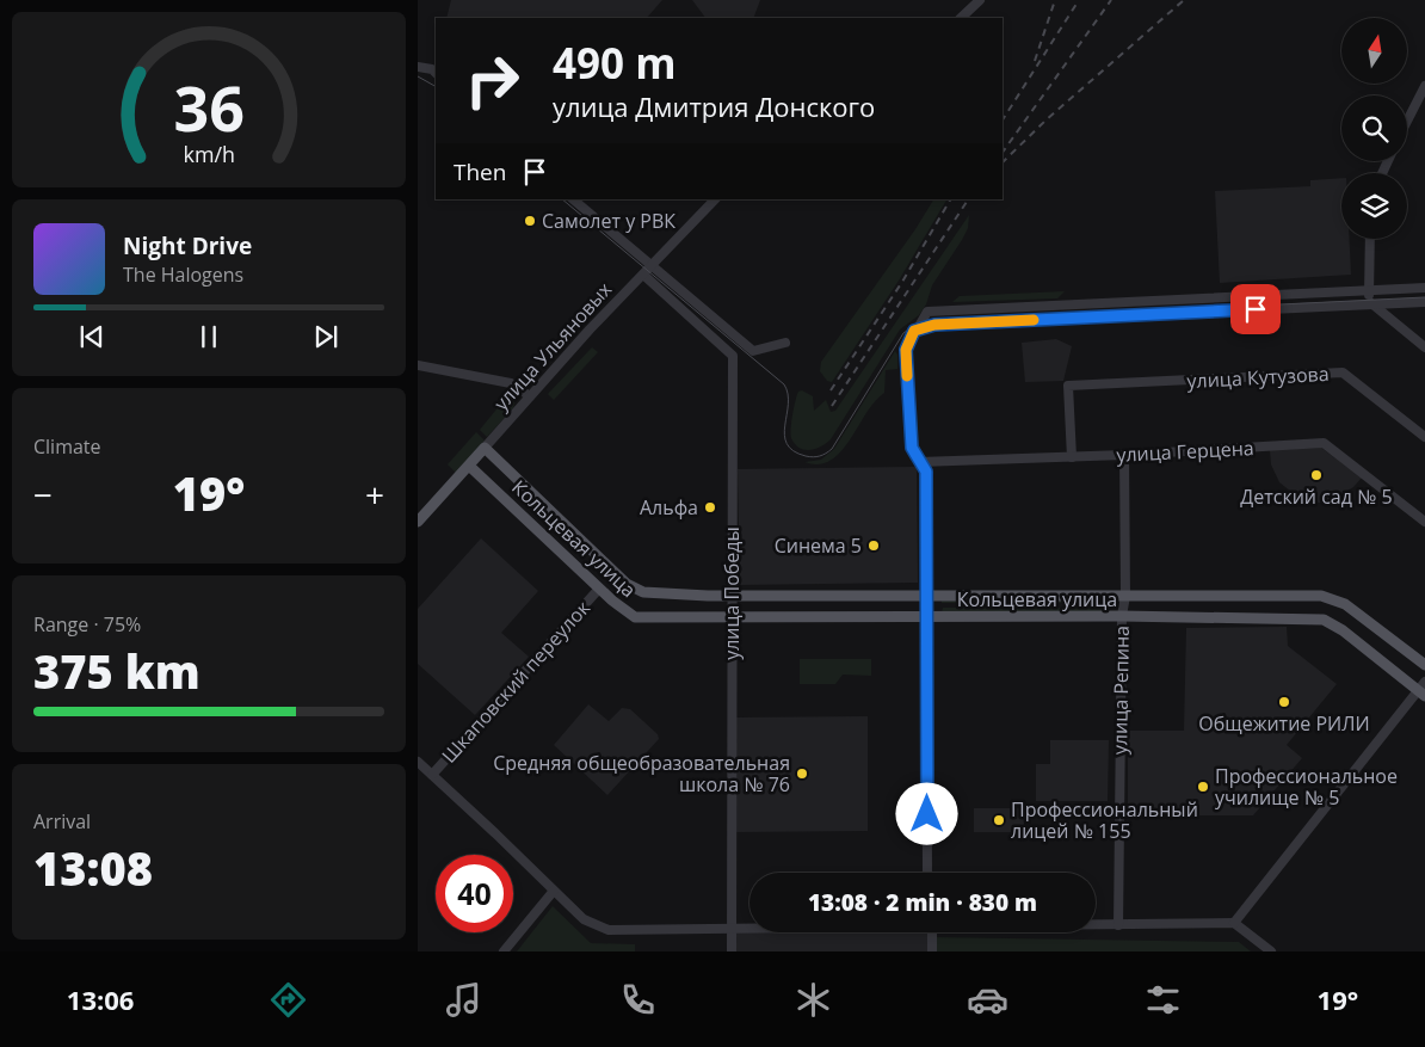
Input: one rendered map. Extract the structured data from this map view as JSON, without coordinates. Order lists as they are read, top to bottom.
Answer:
{
  "streets": {
    "main road": ["улица Ульяновых", "Кольцевая улица"],
    "street": [
      "улица Кутузова",
      "улица Герцена",
      "улица Победы",
      "Шкаповский переулок",
      "улица Репина"
    ]
  },
  "crossings": [
    ["улица Ульяновых", "Кольцевая улица"],
    ["улица Ульяновых", "улица Победы"],
    ["улица Кутузова", "улица Герцена"],
    ["улица Герцена", "улица Репина"],
    ["Кольцевая улица", "улица Победы"],
    ["Кольцевая улица", "Шкаповский переулок"],
    ["Кольцевая улица", "улица Репина"]
  ],
  "places": [
    "Самолет у РВК",
    "Детский сад № 5",
    "Альфа",
    "Синема 5",
    "Общежитие РИЛИ",
    "Средняя общеобразовательная школа № 76",
    "Профессиональное училище № 5",
    "Профессиональный лицей № 155"
  ],
  "north": "top",
  "page": {
    "turn": ["490 m", "улица Дмитрия Донского"],
    "then": "Then",
    "song": ["Night Drive", "The Halogens"],
    "tile": [
      "Climate",
      ["Range · 75%", "375 km"],
      ["Arrival", "13:08"]
    ],
    "heat": ["−", "19°", "+"],
    "limit": "40",
    "trip": "13:08 · 2 min · 830 m",
    "tabs": ["13:06", "19°"],
    "gauge": ["36", "km/h"]
  }
}
